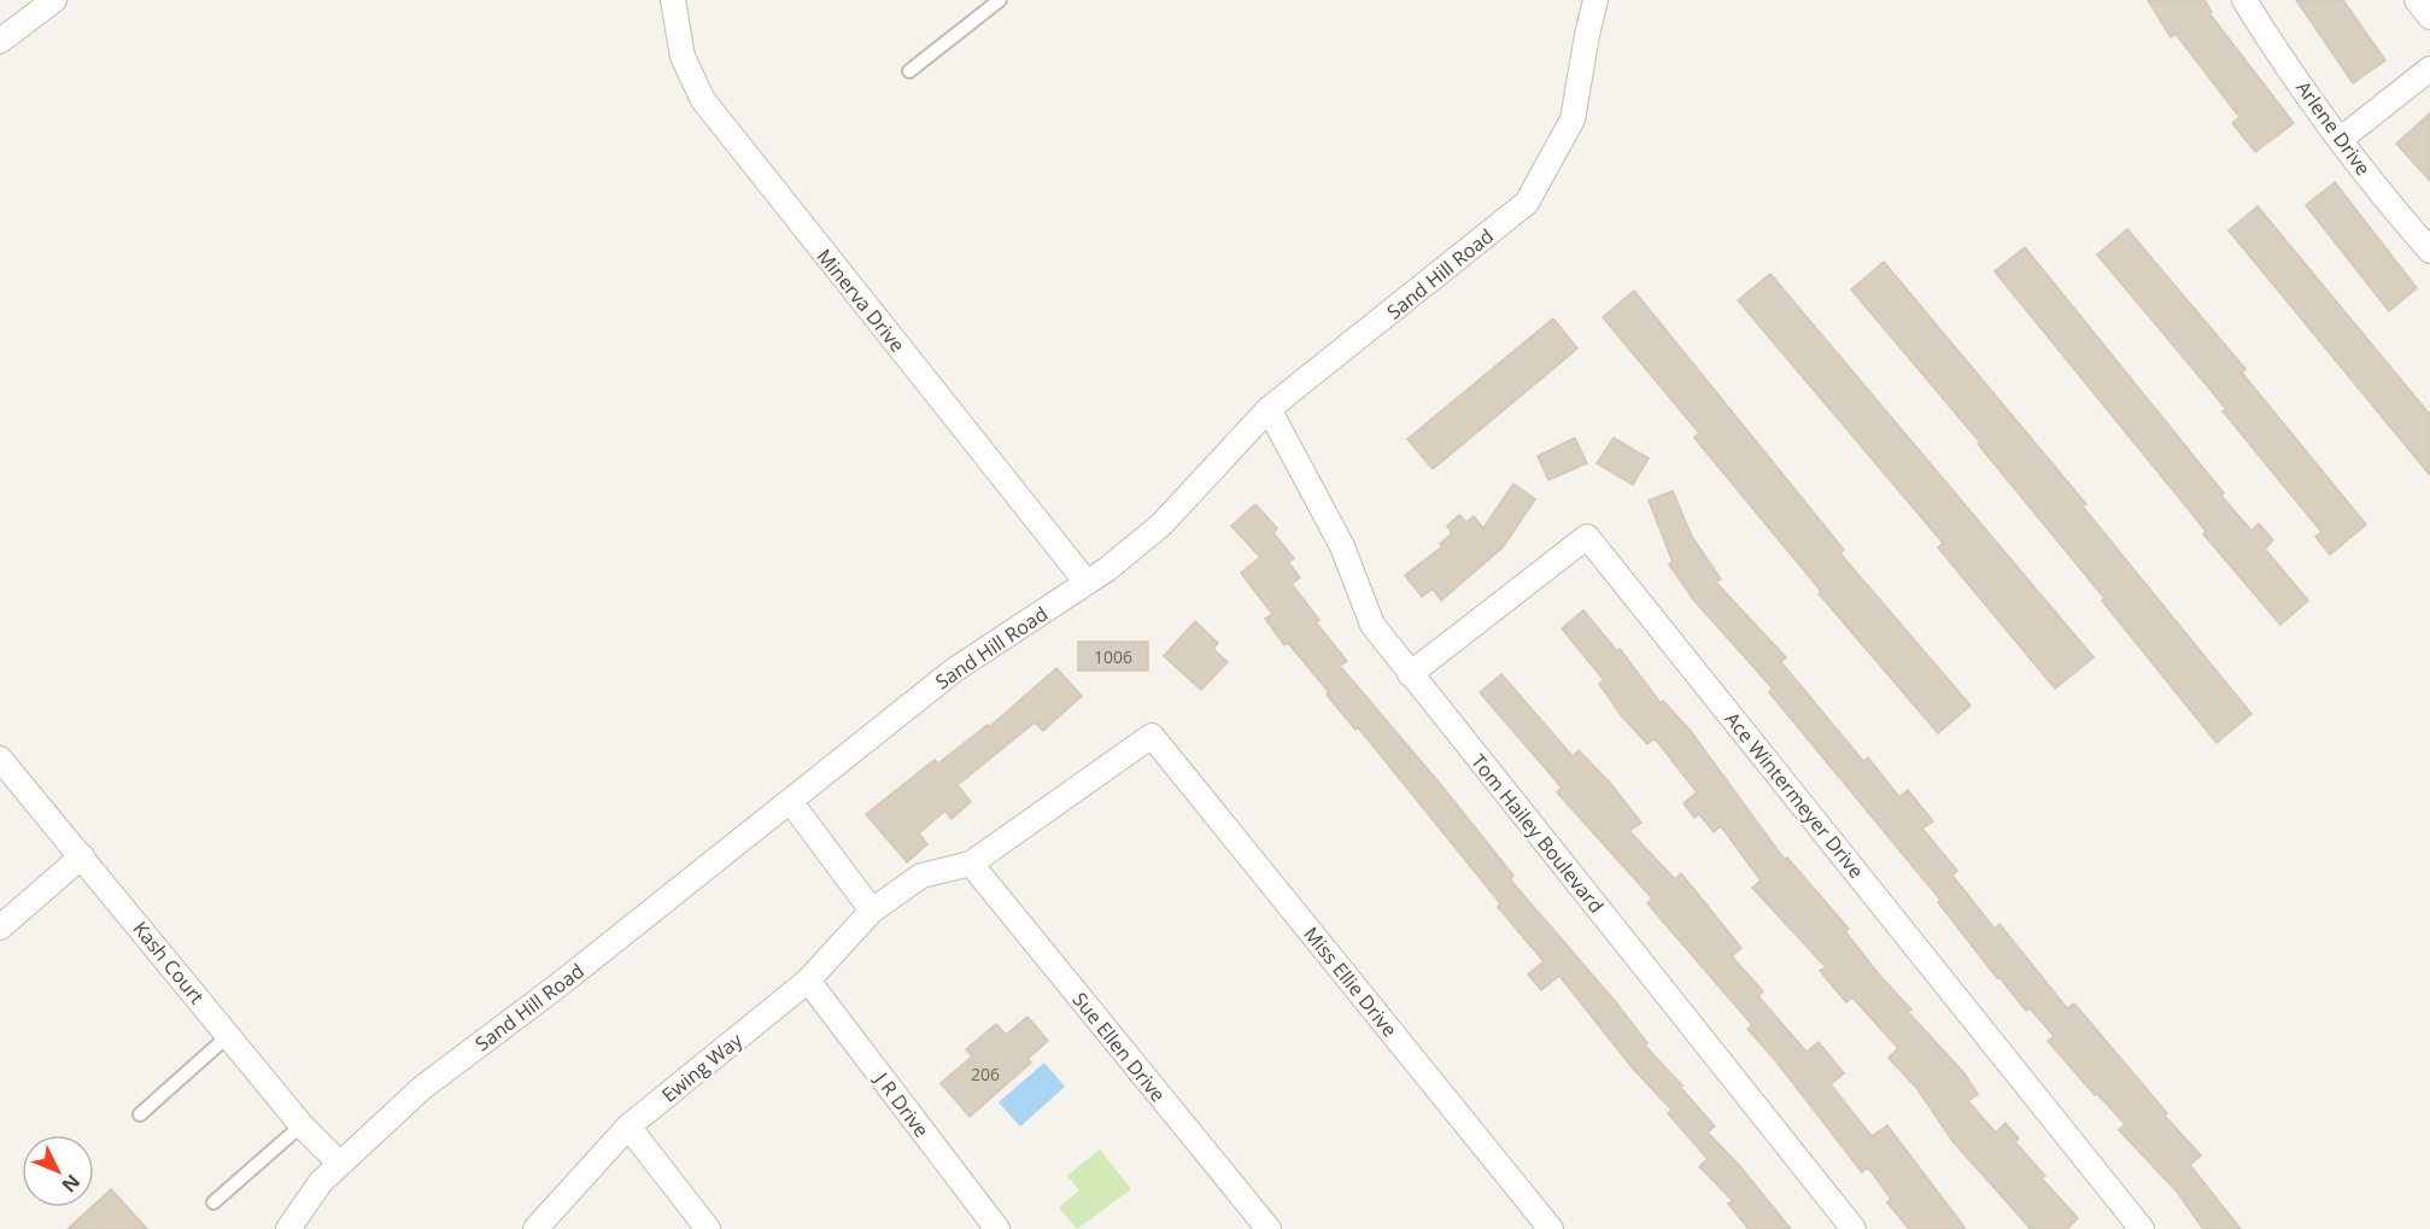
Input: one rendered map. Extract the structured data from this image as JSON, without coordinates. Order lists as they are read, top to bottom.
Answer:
{
  "streets": {
    "street": [
      "Arlene Drive",
      "Sand Hill Road",
      "Minerva Drive",
      "Ace Wintermeyer Drive",
      "Tom Hailey Boulevard",
      "Kash Court",
      "Miss Ellie Drive",
      "Sue Ellen Drive",
      "Ewing Way",
      "J R Drive"
    ]
  },
  "crossings": [
    ["Sand Hill Road", "Minerva Drive"],
    ["Sand Hill Road", "Tom Hailey Boulevard"],
    ["Sand Hill Road", "Kash Court"],
    ["Ace Wintermeyer Drive", "Tom Hailey Boulevard"],
    ["Miss Ellie Drive", "Ewing Way"],
    ["Sue Ellen Drive", "Ewing Way"],
    ["Ewing Way", "J R Drive"]
  ],
  "house_numbers": ["1006", "206"],
  "north": "bottom right"
}
